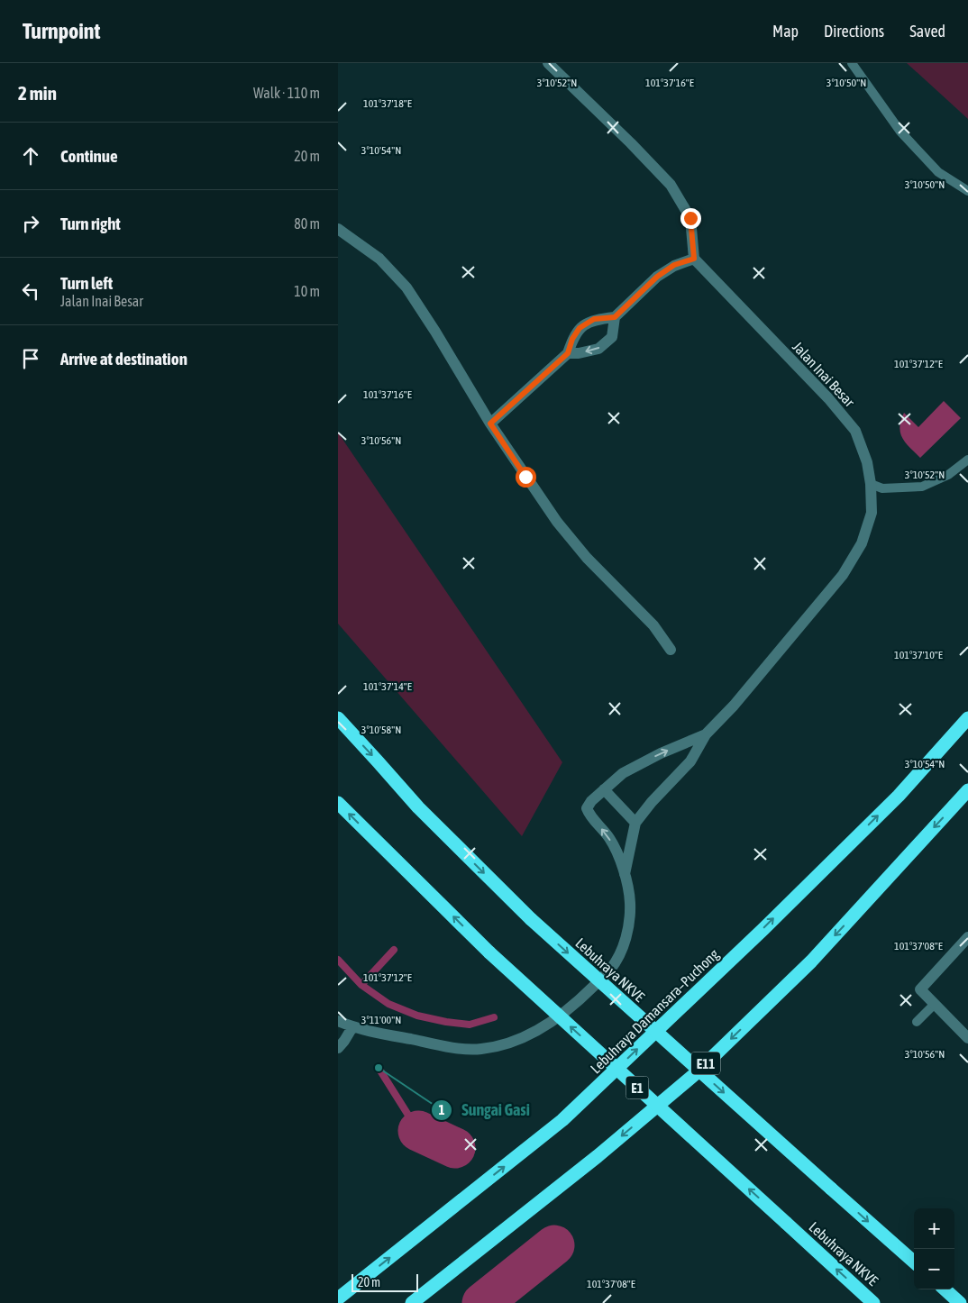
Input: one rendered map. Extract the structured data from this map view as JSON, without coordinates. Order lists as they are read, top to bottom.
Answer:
{
  "streets": {
    "highway": [
      "Lebuhraya NKVE",
      "Lebuhraya Damansara–Puchong",
      "E11",
      "E1"
    ],
    "street": ["Jalan Inai Besar"]
  },
  "places": ["Sungai Gasi"],
  "scale_bar": "20 m",
  "page": {
    "header": "Turnpoint",
    "nav": ["Map", "Directions", "Saved"],
    "heading": ["2 min", "Walk · 110 m"],
    "list": [
      ["Continue", "20 m"],
      ["Turn right", "80 m"],
      ["Turn left", "Jalan Inai Besar", "10 m"],
      "Arrive at destination"
    ],
    "map_buttons": ["+", "−"],
    "scale": "20 m"
  },
  "coordinates": [
    "3°10'52\"N",
    "101°37'16\"E",
    "3°10'50\"N",
    "101°37'18\"E",
    "3°10'54\"N",
    "101°37'12\"E",
    "3°10'56\"N",
    "101°37'10\"E",
    "101°37'14\"E",
    "3°10'58\"N",
    "101°37'08\"E",
    "3°11'00\"N"
  ]
}
